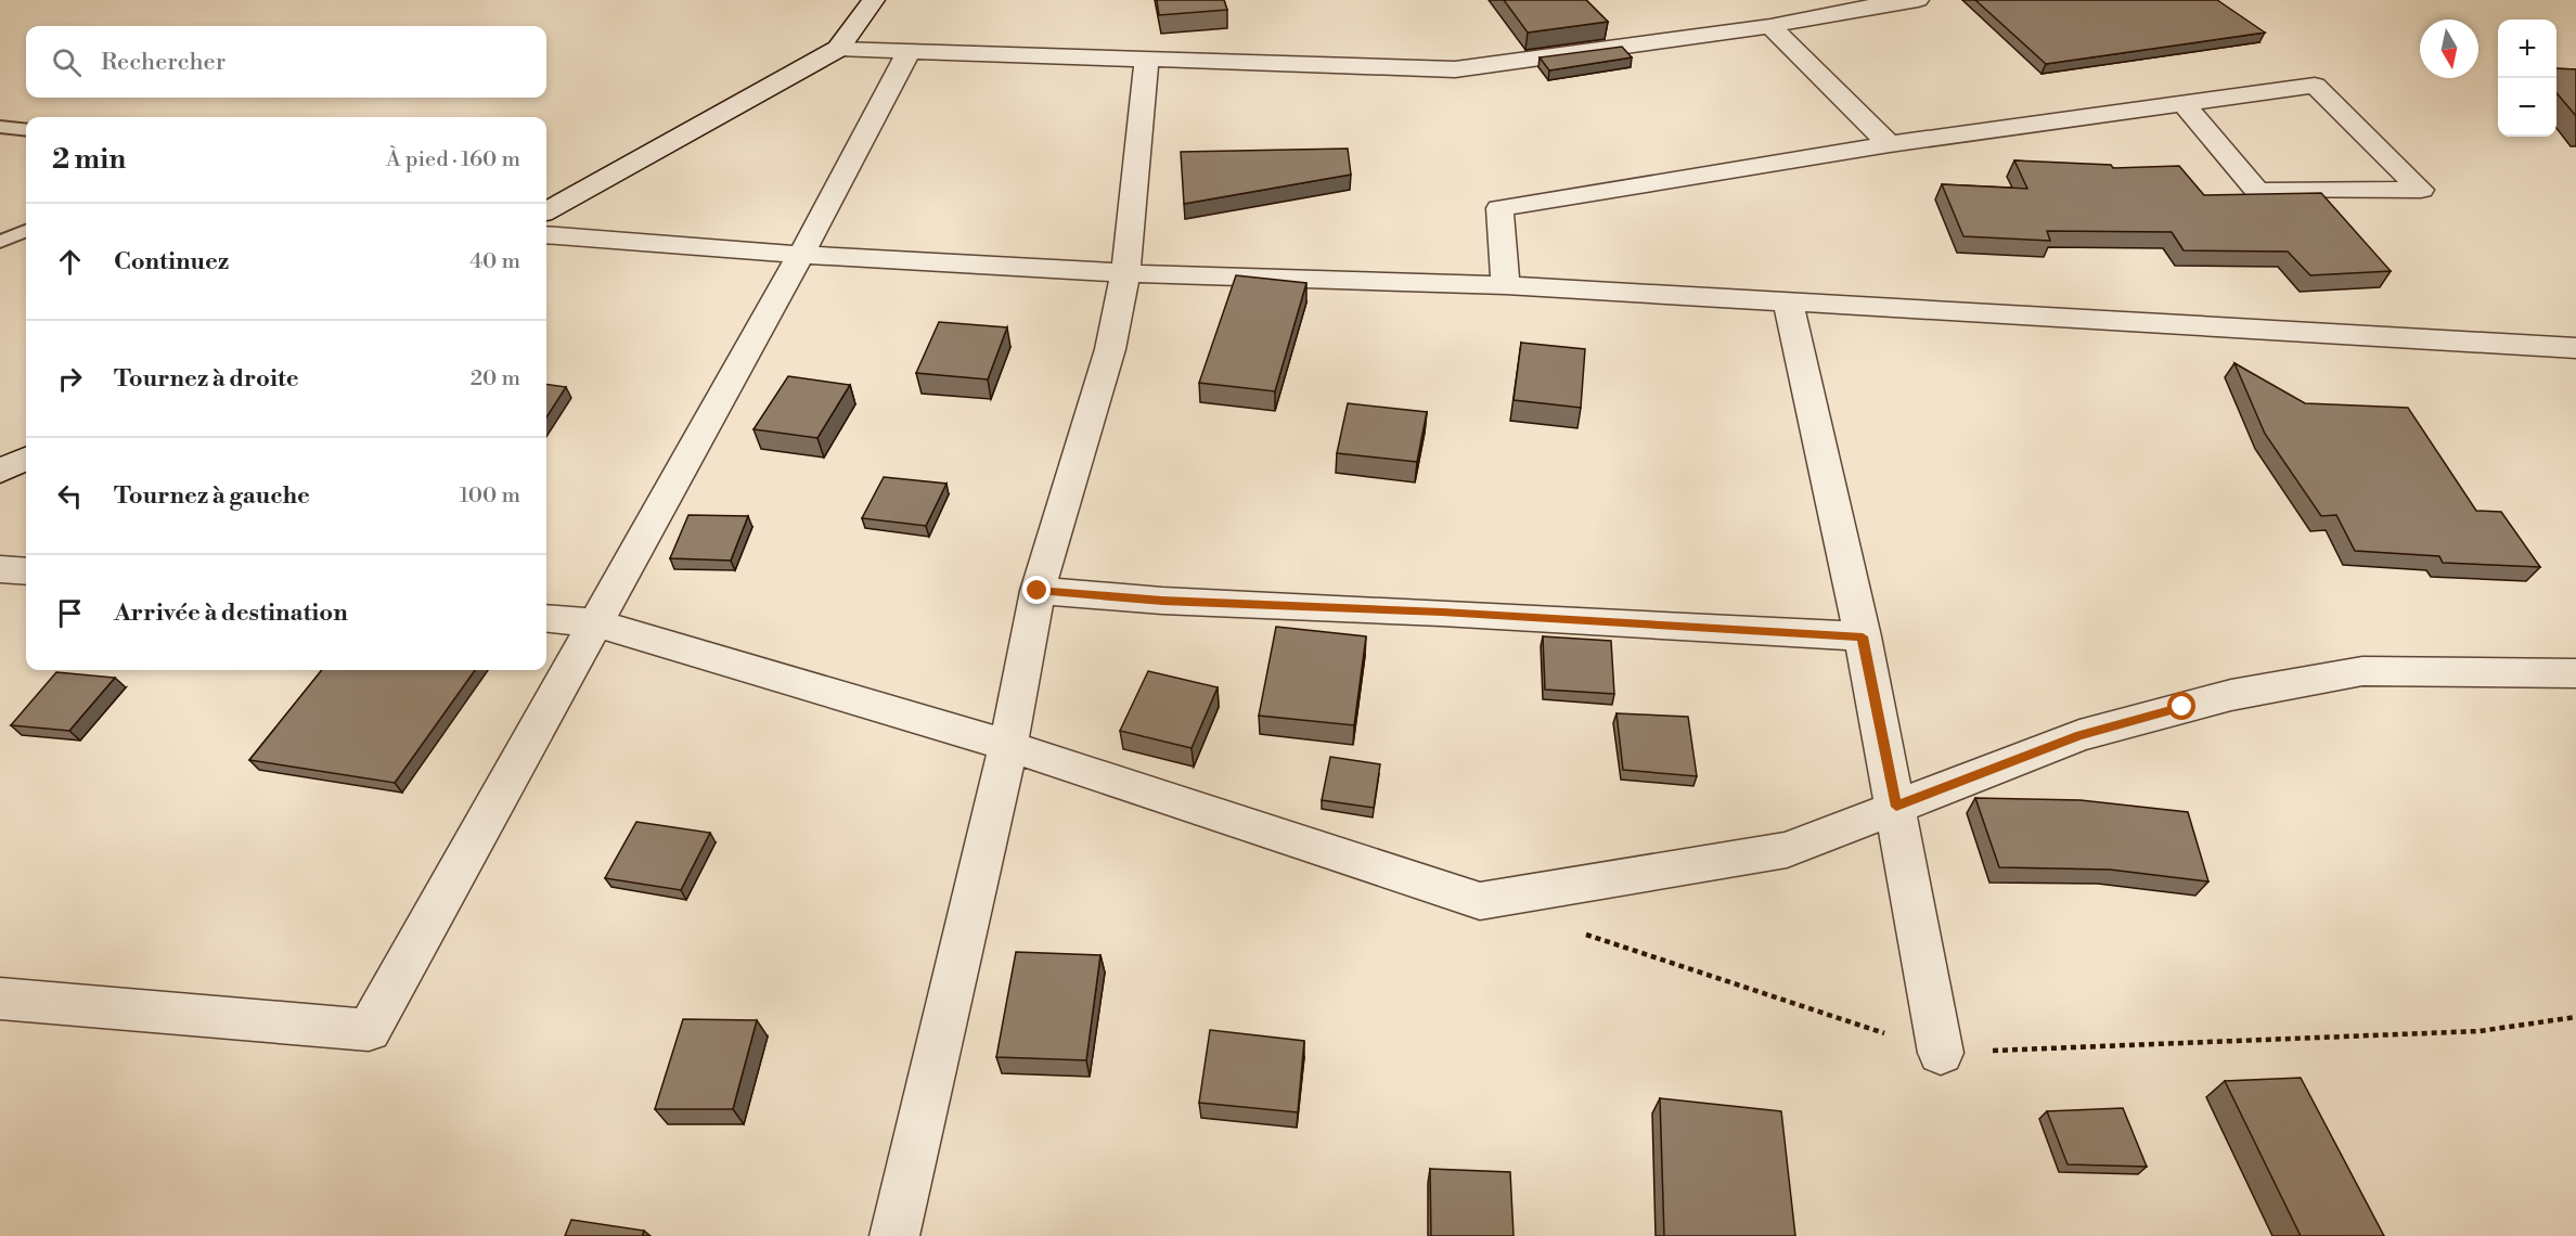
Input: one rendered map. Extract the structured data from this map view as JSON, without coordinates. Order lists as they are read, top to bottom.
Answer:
{
  "north": "bottom",
  "page": {
    "map_buttons": ["+", "−"],
    "search": "Rechercher",
    "heading": ["2 min", "À pied · 160 m"],
    "list": [
      ["Continuez", "40 m"],
      ["Tournez à droite", "20 m"],
      ["Tournez à gauche", "100 m"],
      "Arrivée à destination"
    ]
  }
}
